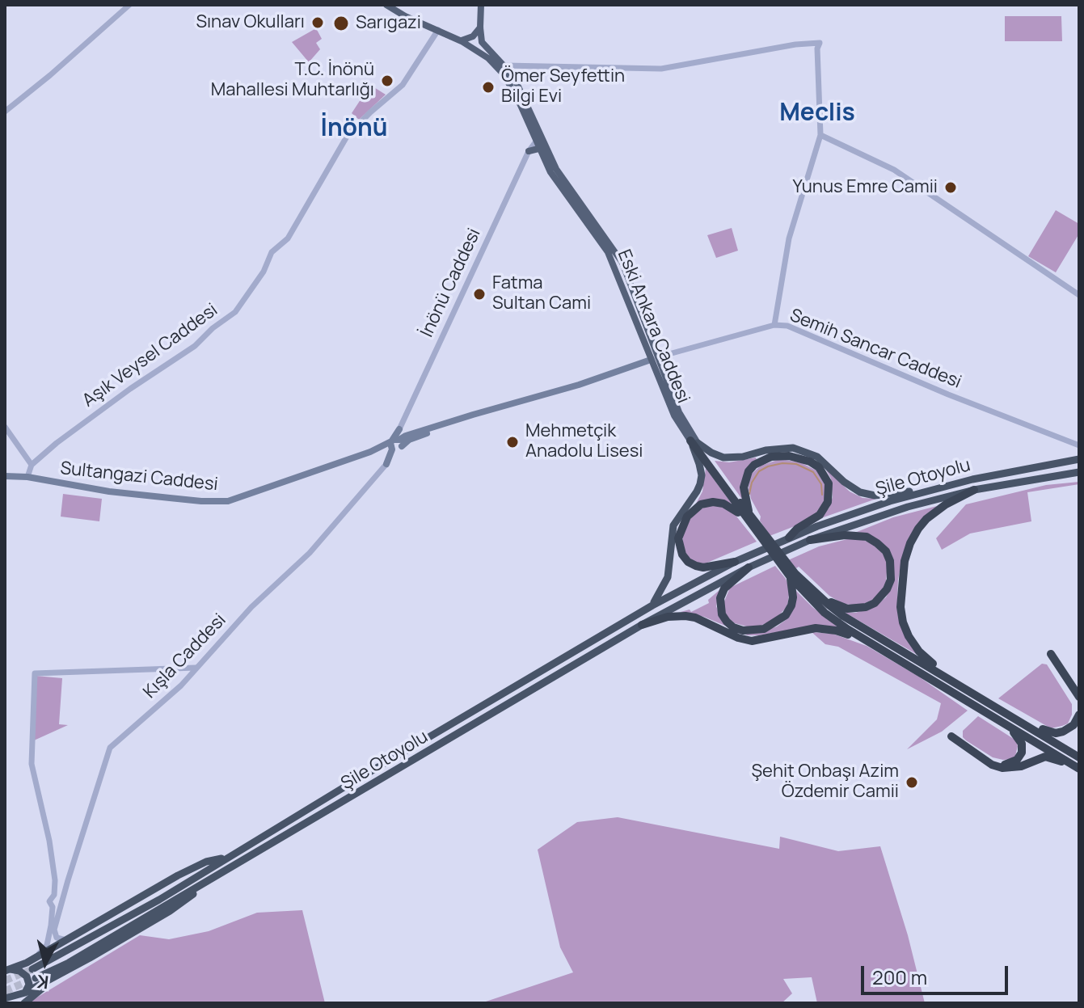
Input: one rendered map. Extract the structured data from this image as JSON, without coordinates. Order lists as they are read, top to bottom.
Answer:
{
  "streets": {
    "highway": ["Şile Otoyolu"],
    "main road": ["Eski Ankara Caddesi", "Sultangazi Caddesi", "Kışla Caddesi"],
    "street": ["İnönü Caddesi", "Semih Sancar Caddesi", "Aşık Veysel Caddesi"]
  },
  "crossings": [
    ["Eski Ankara Caddesi", "Semih Sancar Caddesi"],
    ["Eski Ankara Caddesi", "Aşık Veysel Caddesi"],
    ["Eski Ankara Caddesi", "Sultangazi Caddesi"],
    ["Semih Sancar Caddesi", "Sultangazi Caddesi"],
    ["Sultangazi Caddesi", "Kışla Caddesi"]
  ],
  "districts": ["Meclis", "İnönü"],
  "places": [
    "Sınav Okulları",
    "Sarıgazi",
    "T.C. İnönü Mahallesi Muhtarlığı",
    "Ömer Seyfettin Bilgi Evi",
    "Yunus Emre Camii",
    "Fatma Sultan Cami",
    "Mehmetçik Anadolu Lisesi",
    "Şehit Onbaşı Azim Özdemir Camii"
  ],
  "scale_bar": "200 m",
  "north": "bottom"
}
